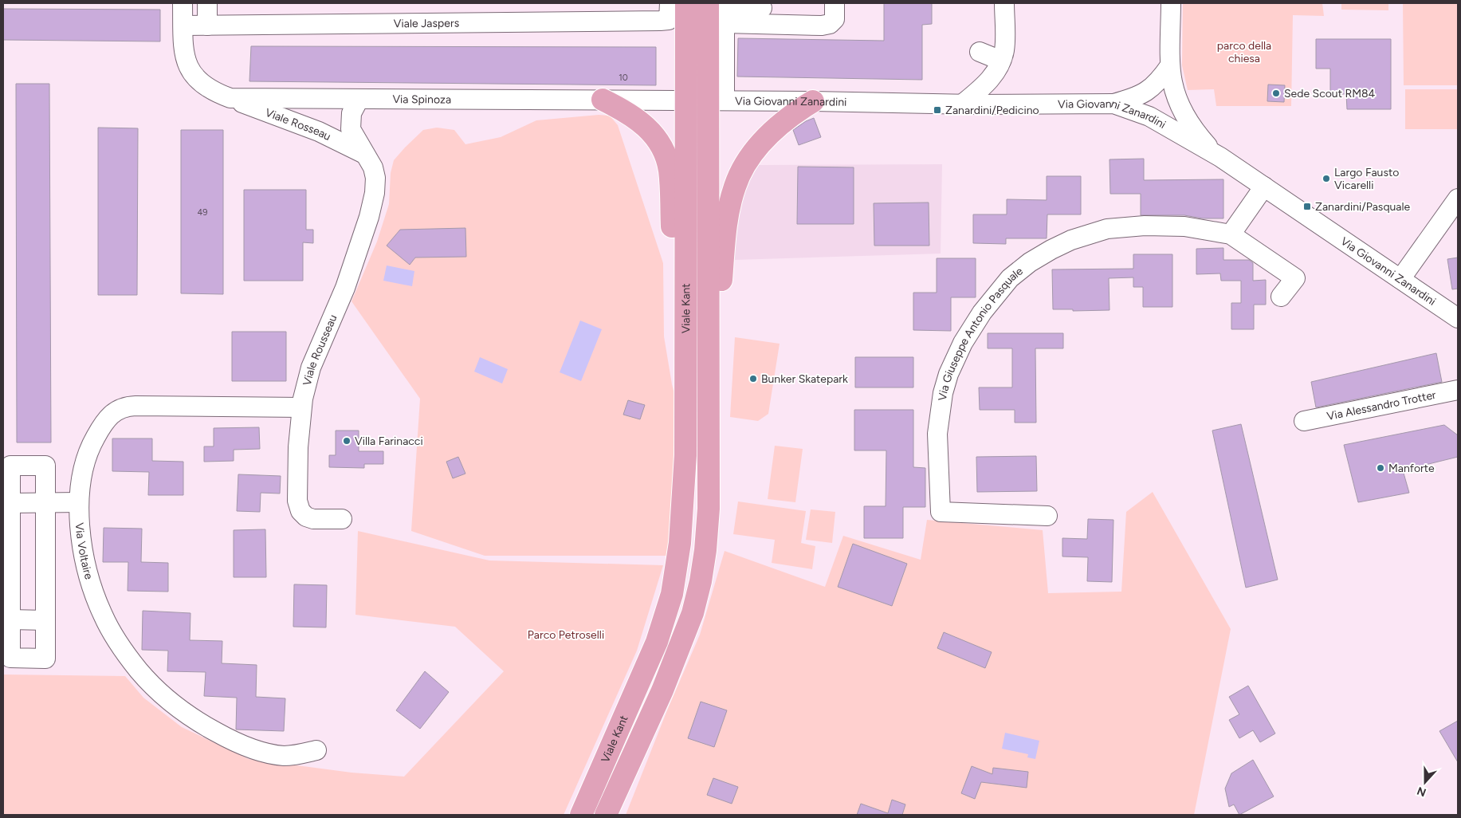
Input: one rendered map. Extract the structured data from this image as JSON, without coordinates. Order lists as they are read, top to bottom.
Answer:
{
  "streets": {
    "main road": ["Viale Kant"],
    "street": [
      "Viale Jaspers",
      "Via Spinoza",
      "Via Giovanni Zanardini",
      "Viale Rosseau",
      "Via Giuseppe Antonio Pasquale",
      "Viale Rousseau",
      "Via Alessandro Trotter",
      "Via Voltaire"
    ]
  },
  "crossings": [
    ["Viale Jaspers", "Via Spinoza"],
    ["Via Spinoza", "Via Giovanni Zanardini"],
    ["Via Spinoza", "Viale Rosseau"],
    ["Via Spinoza", "Viale Kant"],
    ["Via Spinoza", "Viale Rousseau"],
    ["Via Giovanni Zanardini", "Viale Kant"],
    ["Viale Rosseau", "Viale Rousseau"],
    ["Viale Rousseau", "Via Voltaire"]
  ],
  "parks": ["parco della chiesa", "Parco Petroselli"],
  "places": {
    "other": [
      "Sede Scout RM84",
      "Largo Fausto Vicarelli",
      "Bunker Skatepark",
      "Villa Farinacci",
      "Manforte"
    ],
    "transit": ["Zanardini/Pedicino", "Zanardini/Pasquale"]
  },
  "house_numbers": ["10", "49"],
  "north": "bottom"
}
